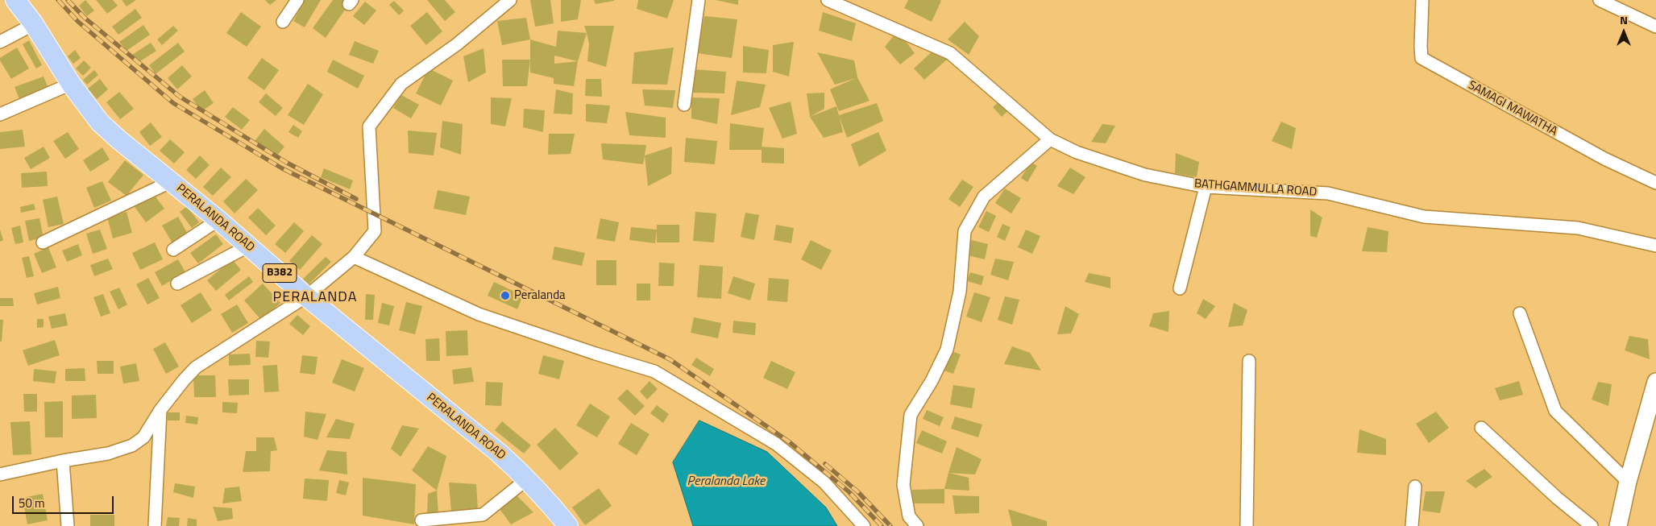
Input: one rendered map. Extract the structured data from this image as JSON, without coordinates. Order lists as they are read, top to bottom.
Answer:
{
  "streets": {
    "main road": ["PERALANDA ROAD", "B382"],
    "street": ["SAMAGI MAWATHA", "BATHGAMMULLA ROAD"]
  },
  "districts": ["PERALANDA"],
  "water": ["Peralanda Lake"],
  "places": ["Peralanda"],
  "scale_bar": "50 m",
  "north": "top"
}
